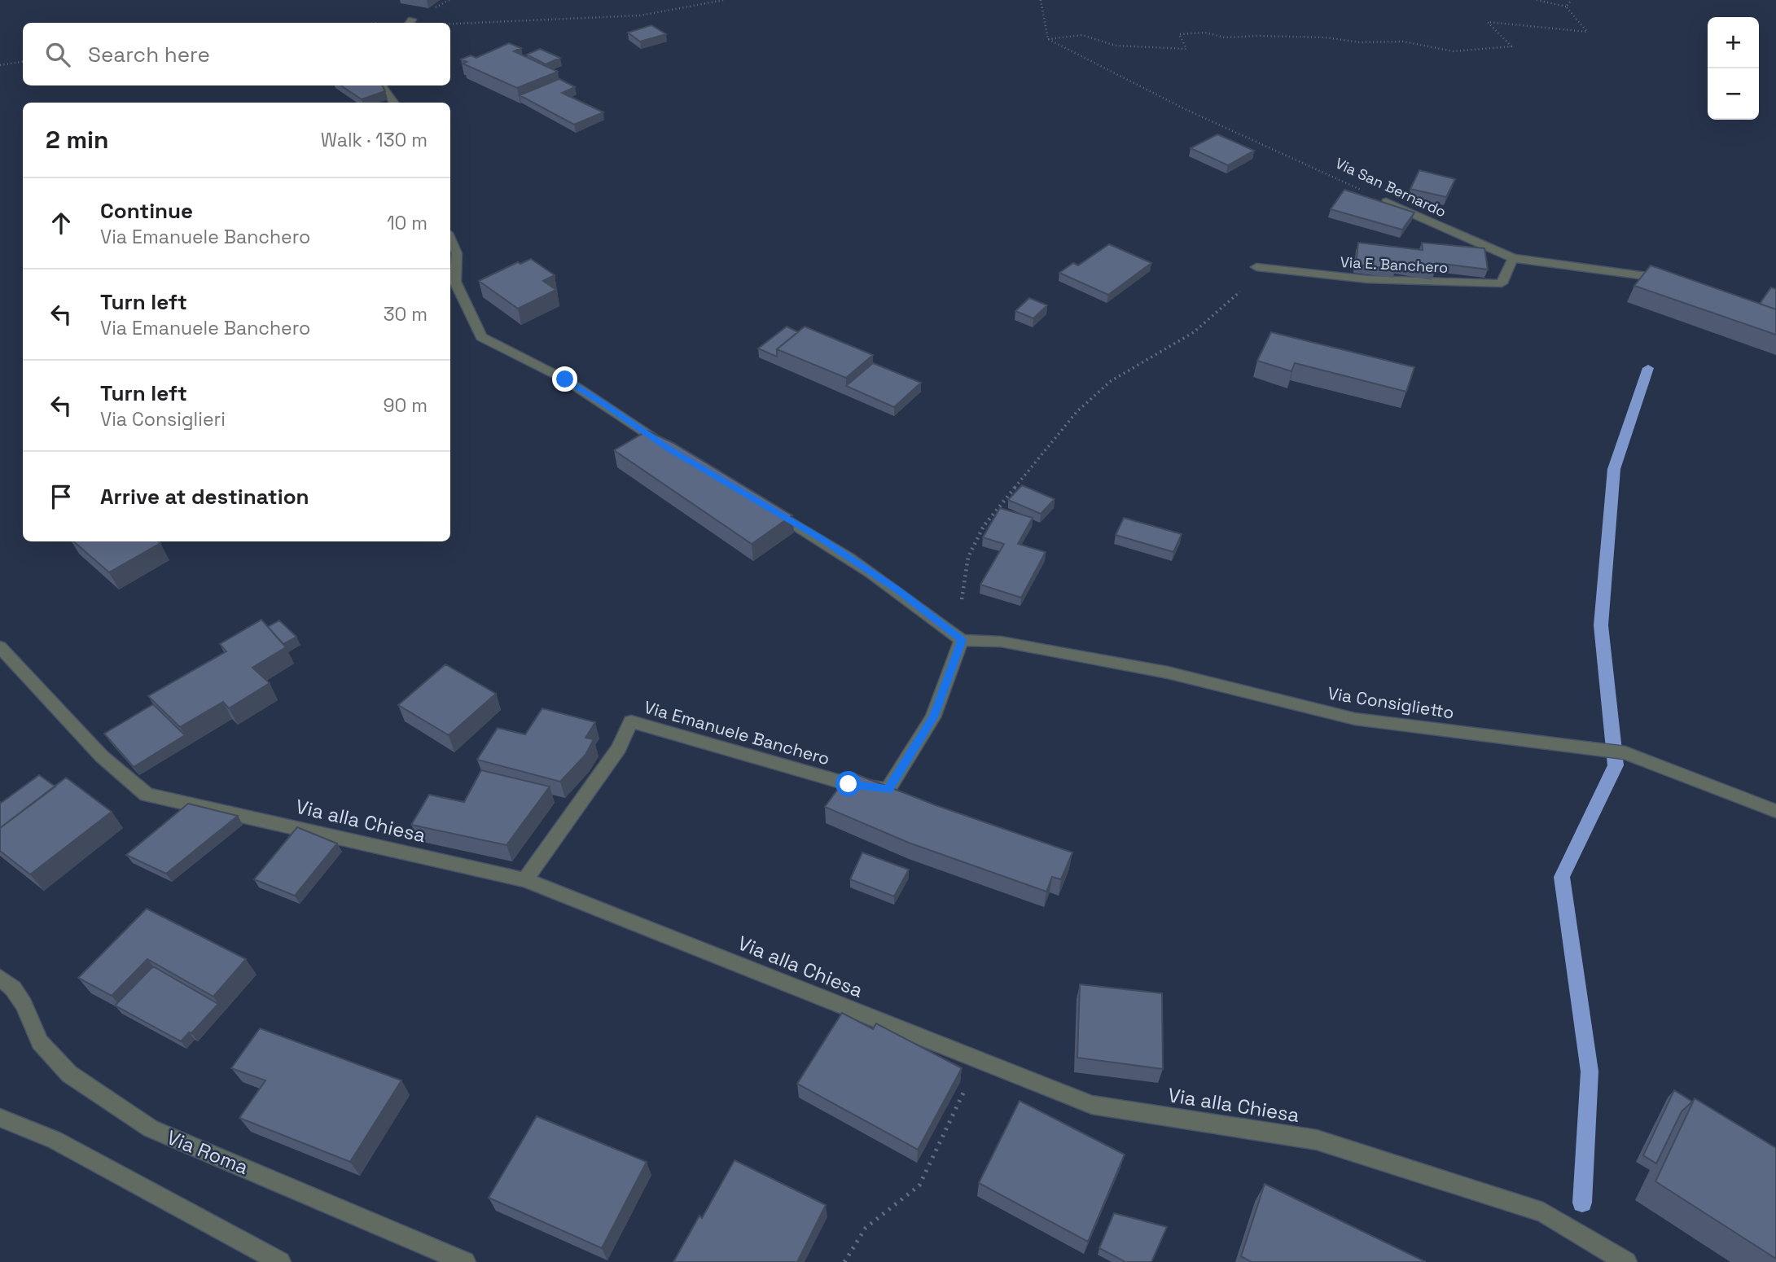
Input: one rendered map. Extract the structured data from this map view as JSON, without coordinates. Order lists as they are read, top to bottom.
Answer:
{
  "streets": {
    "street": [
      "Via San Bernardo",
      "Via E. Banchero",
      "Via Consiglietto",
      "Via Emanuele Banchero",
      "Via alla Chiesa",
      "Via Roma"
    ]
  },
  "crossings": [
    ["Via San Bernardo", "Via E. Banchero"],
    ["Via Consiglietto", "Via Emanuele Banchero"],
    ["Via Emanuele Banchero", "Via alla Chiesa"]
  ],
  "page": {
    "map_buttons": ["+", "−"],
    "search": "Search here",
    "heading": ["2 min", "Walk · 130 m"],
    "list": [
      ["Continue", "Via Emanuele Banchero", "10 m"],
      ["Turn left", "Via Emanuele Banchero", "30 m"],
      ["Turn left", "Via Consiglieri", "90 m"],
      "Arrive at destination"
    ]
  }
}
